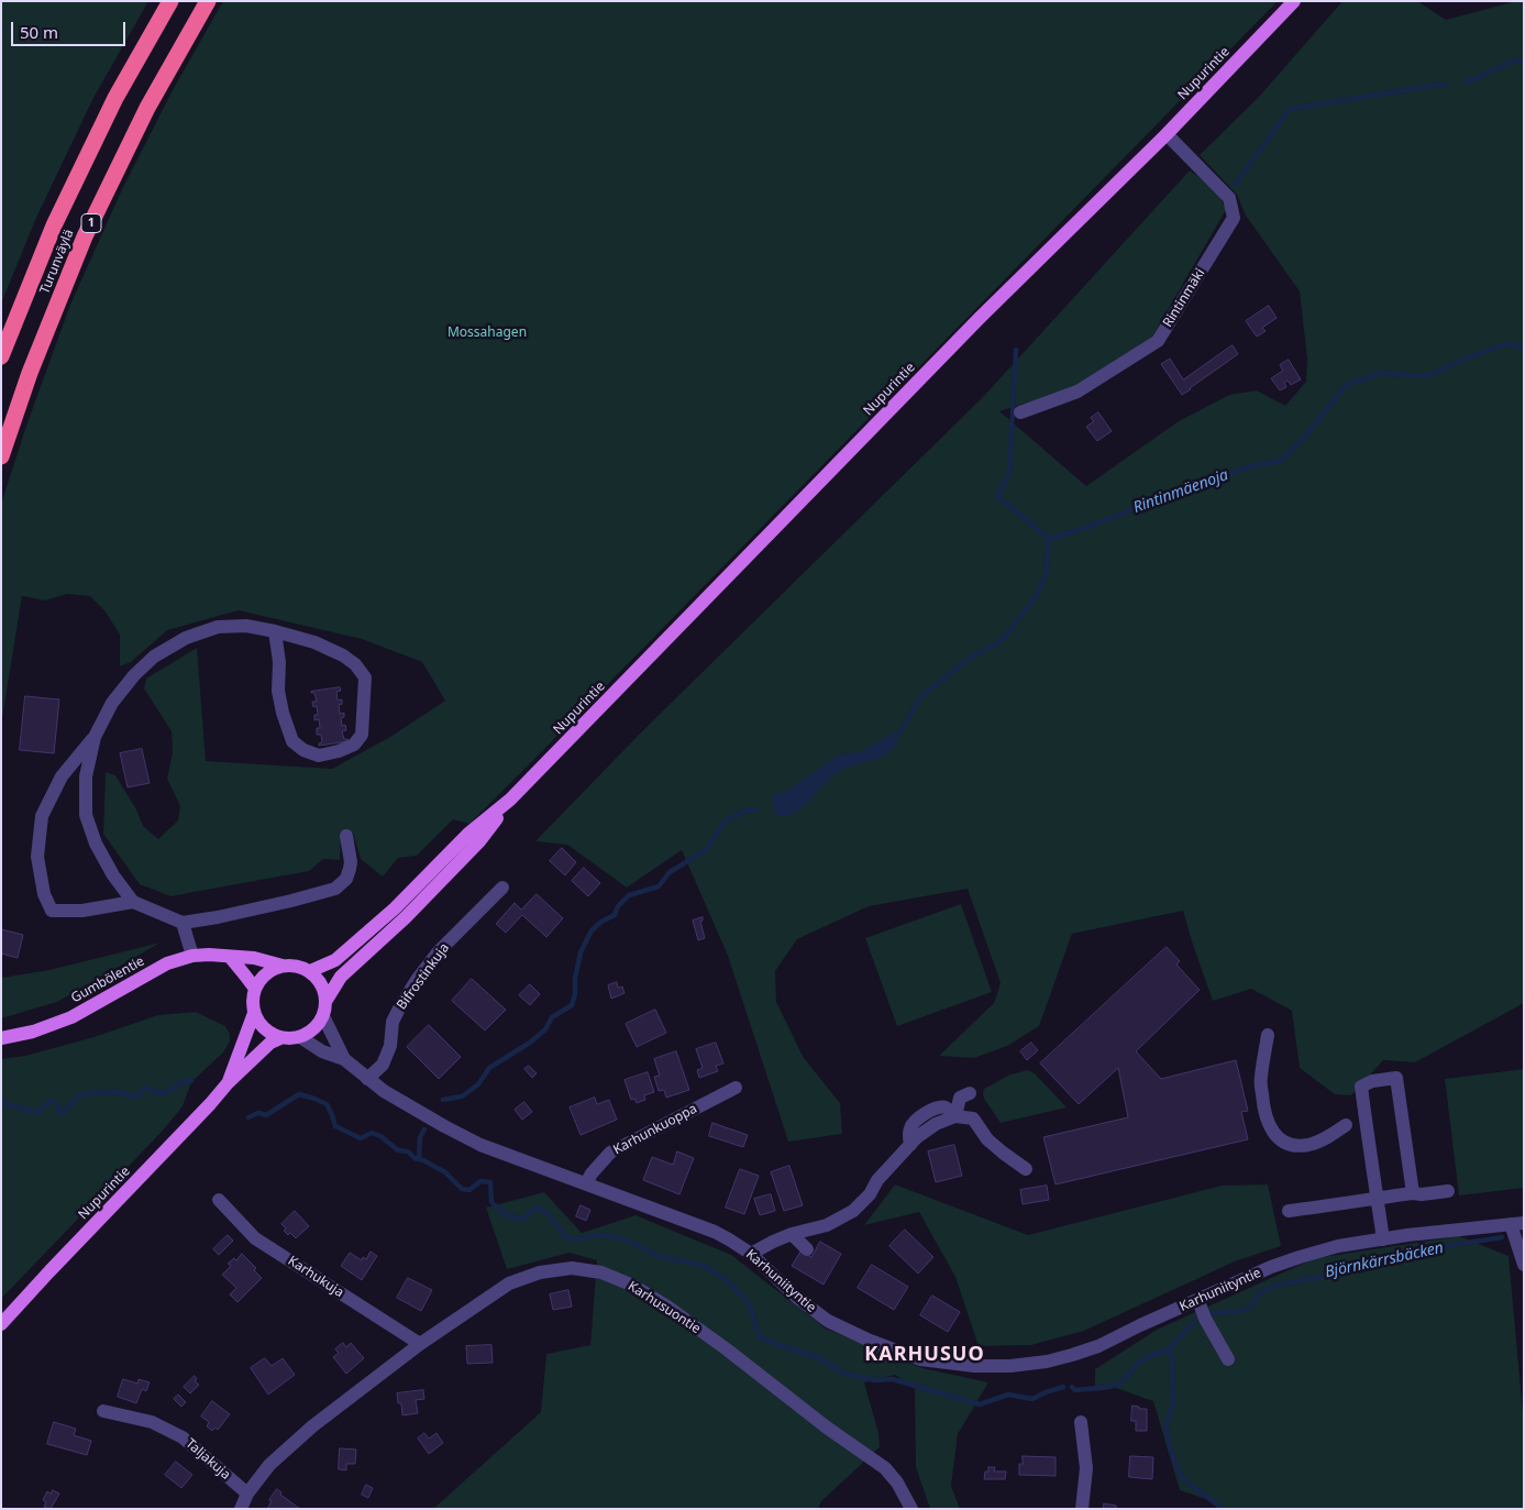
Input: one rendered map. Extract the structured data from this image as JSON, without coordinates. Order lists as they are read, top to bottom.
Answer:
{
  "streets": {
    "highway": ["1", "Turunväylä"],
    "main road": ["Nupurintie", "Gumbölentie"],
    "street": [
      "Rintinmäki",
      "Bifrostinkuja",
      "Karhunkuoppa",
      "Karhukuja",
      "Karhuniityntie",
      "Karhusuontie",
      "Taljakuja"
    ]
  },
  "crossings": [
    ["Nupurintie", "Rintinmäki"],
    ["Nupurintie", "Gumbölentie"],
    ["Nupurintie", "Karhuniityntie"],
    ["Bifrostinkuja", "Karhuniityntie"],
    ["Gumbölentie", "Karhuniityntie"],
    ["Karhunkuoppa", "Karhuniityntie"],
    ["Karhukuja", "Karhusuontie"],
    ["Karhusuontie", "Taljakuja"]
  ],
  "districts": ["KARHUSUO"],
  "water": ["Rintinmäenoja", "Björnkärrsbäcken"],
  "parks": ["Mossahagen"],
  "scale_bar": "50 m"
}
